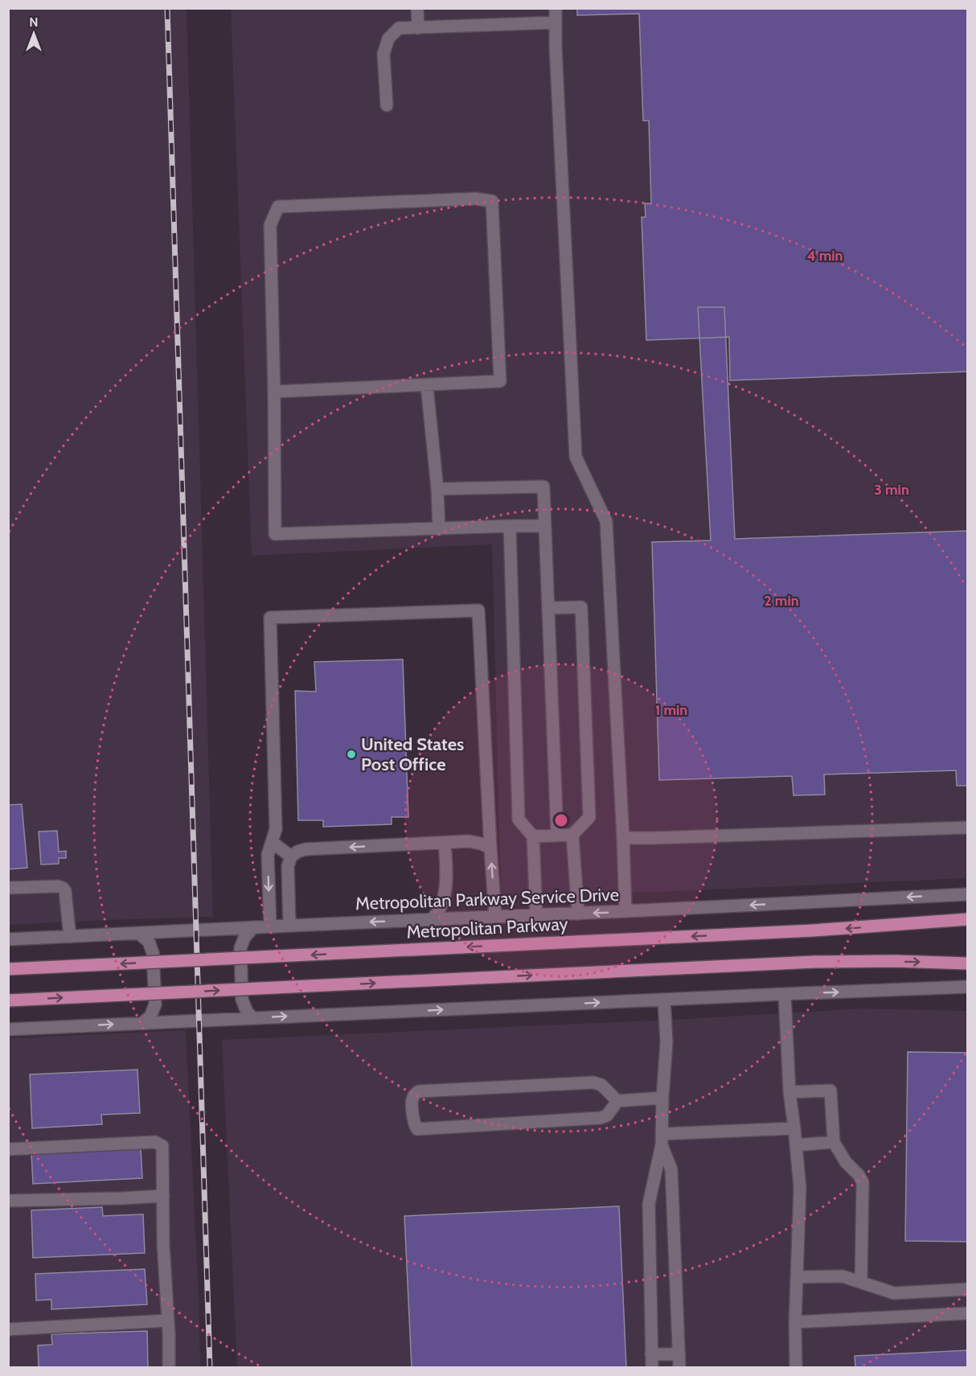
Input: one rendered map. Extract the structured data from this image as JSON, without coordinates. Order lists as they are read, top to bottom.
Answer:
{
  "streets": {
    "main road": ["Metropolitan Parkway"],
    "street": ["Metropolitan Parkway Service Drive"]
  },
  "places": ["United States Post Office"],
  "north": "top",
  "rings": [
    "4 min",
    "3 min",
    "2 min",
    "1 min"
  ]
}
